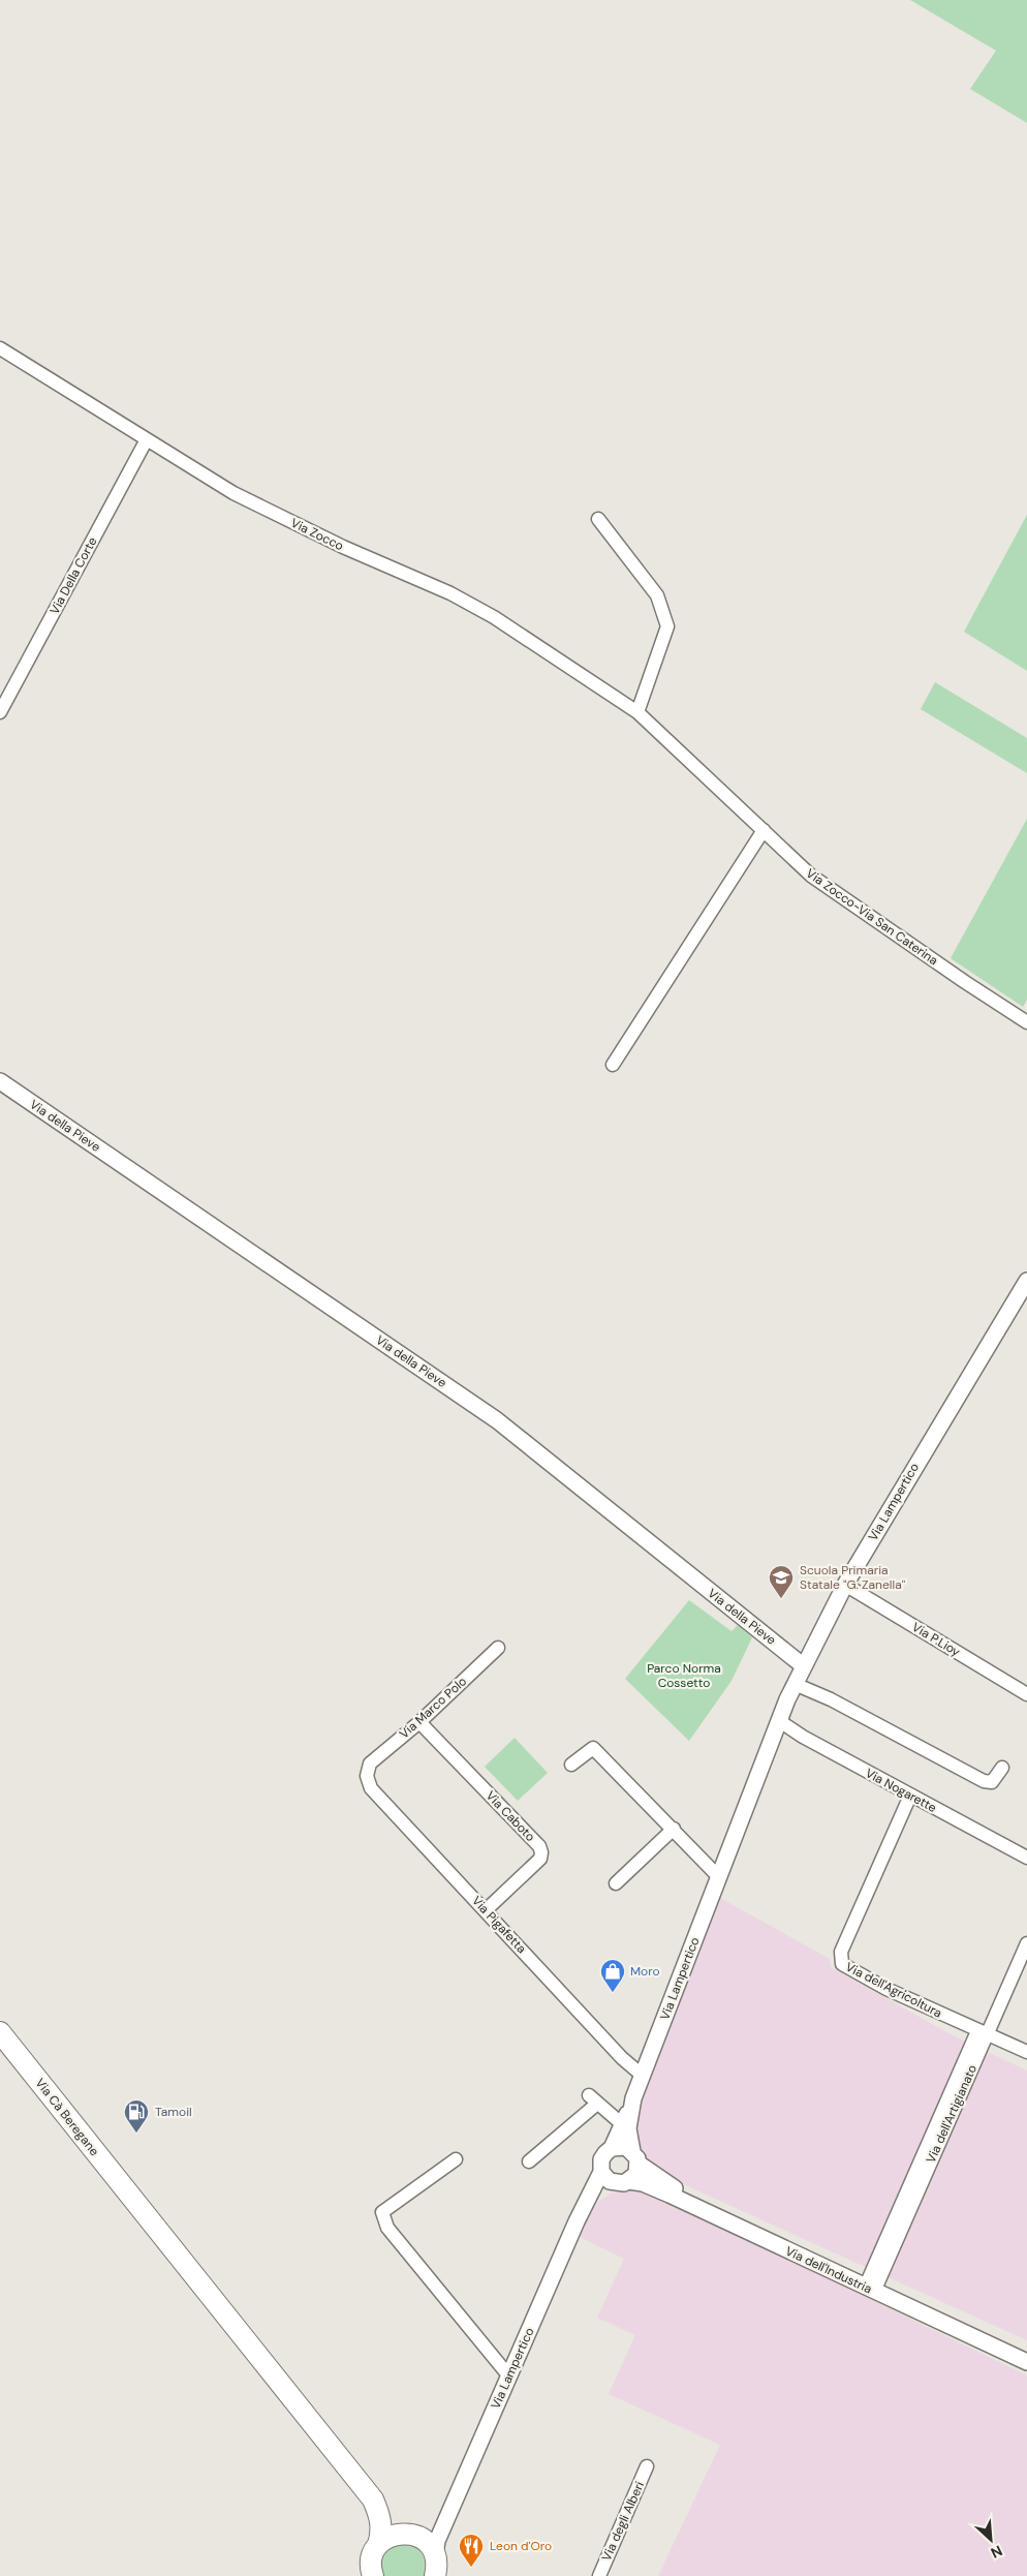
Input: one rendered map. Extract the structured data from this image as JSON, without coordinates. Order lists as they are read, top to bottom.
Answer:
{
  "streets": {
    "main road": ["Via Cà Beregane"],
    "street": [
      "Via Zocco",
      "Via Della Corte",
      "Via Zocco-Via San Caterina",
      "Via della Pieve",
      "Via Lampertico",
      "Via P.Lioy",
      "Via Marco Polo",
      "Via Nogarette",
      "Via Caboto",
      "Via Pigafetta",
      "Via dell'Agricoltura",
      "Via dell'Artigianato",
      "Via dell'Industria",
      "Via degli Alberi"
    ]
  },
  "crossings": [
    ["Via Zocco", "Via Della Corte"],
    ["Via Zocco", "Via Zocco-Via San Caterina"],
    ["Via della Pieve", "Via Lampertico"],
    ["Via Lampertico", "Via P.Lioy"],
    ["Via Lampertico", "Via Nogarette"],
    ["Via Lampertico", "Via Pigafetta"],
    ["Via Lampertico", "Via dell'Industria"],
    ["Via Marco Polo", "Via Caboto"],
    ["Via Marco Polo", "Via Pigafetta"],
    ["Via Nogarette", "Via dell'Agricoltura"],
    ["Via Caboto", "Via Pigafetta"],
    ["Via dell'Agricoltura", "Via dell'Artigianato"],
    ["Via dell'Artigianato", "Via dell'Industria"]
  ],
  "parks": ["Parco Norma Cossetto"],
  "places": {
    "school or university": ["Scuola Primaria Statale \"G. Zanella\""],
    "shop": ["Moro"],
    "fuel station": ["Tamoil"],
    "restaurant": ["Leon d'Oro"]
  },
  "north": "bottom right"
}
